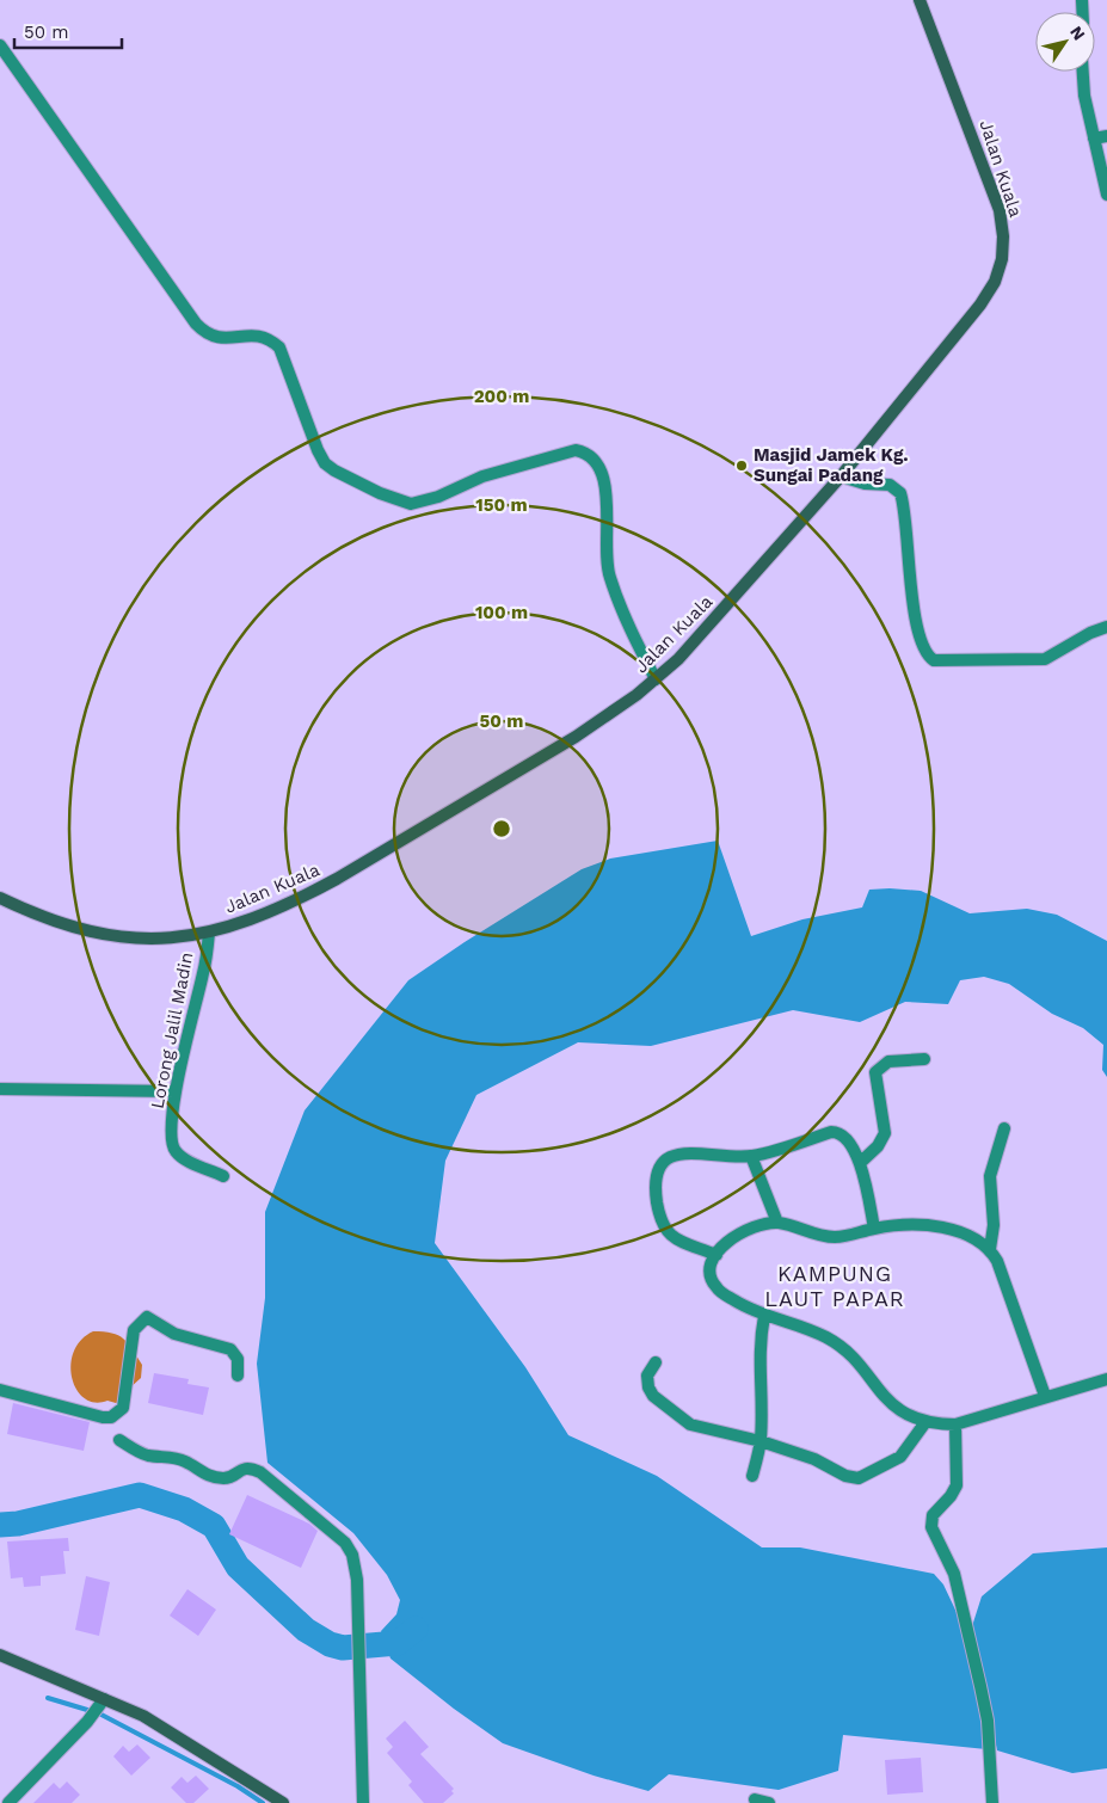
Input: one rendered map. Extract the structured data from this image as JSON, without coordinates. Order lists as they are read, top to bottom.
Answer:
{
  "streets": {
    "main road": ["Jalan Kuala"],
    "street": ["Lorong Jalil Madin"]
  },
  "crossings": [
    ["Jalan Kuala", "Lorong Jalil Madin"]
  ],
  "districts": ["KAMPUNG LAUT PAPAR"],
  "places": ["Masjid Jamek Kg. Sungai Padang"],
  "scale_bar": "50 m",
  "north": "top right",
  "rings": [
    "200 m",
    "150 m",
    "100 m",
    "50 m"
  ]
}
